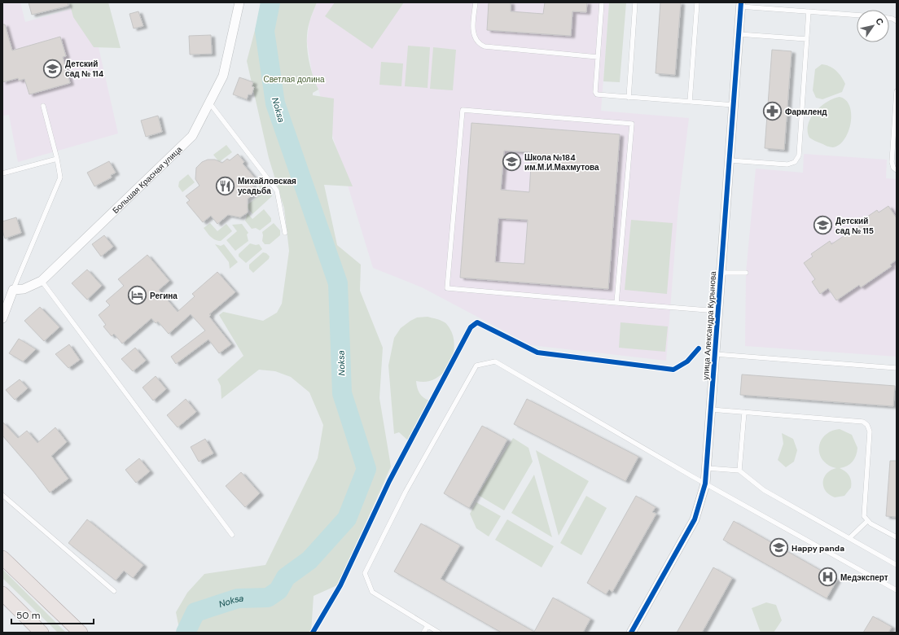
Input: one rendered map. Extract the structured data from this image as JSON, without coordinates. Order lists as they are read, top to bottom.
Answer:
{
  "streets": {
    "street": ["Большая Красная улица", "улица Александра Курынова"]
  },
  "water": ["Noksa"],
  "parks": ["Светлая долина"],
  "places": {
    "school or university": [
      "Детский сад № 114",
      "Школа №184 им.М.И.Махмутова",
      "Детский сад № 115",
      "Happy panda"
    ],
    "pharmacy": ["Фармленд"],
    "restaurant": ["Михайловская усадьба"],
    "hotel": ["Регина"],
    "hospital": ["Медэксперт"]
  },
  "scale_bar": "50 m",
  "north": "top right"
}
